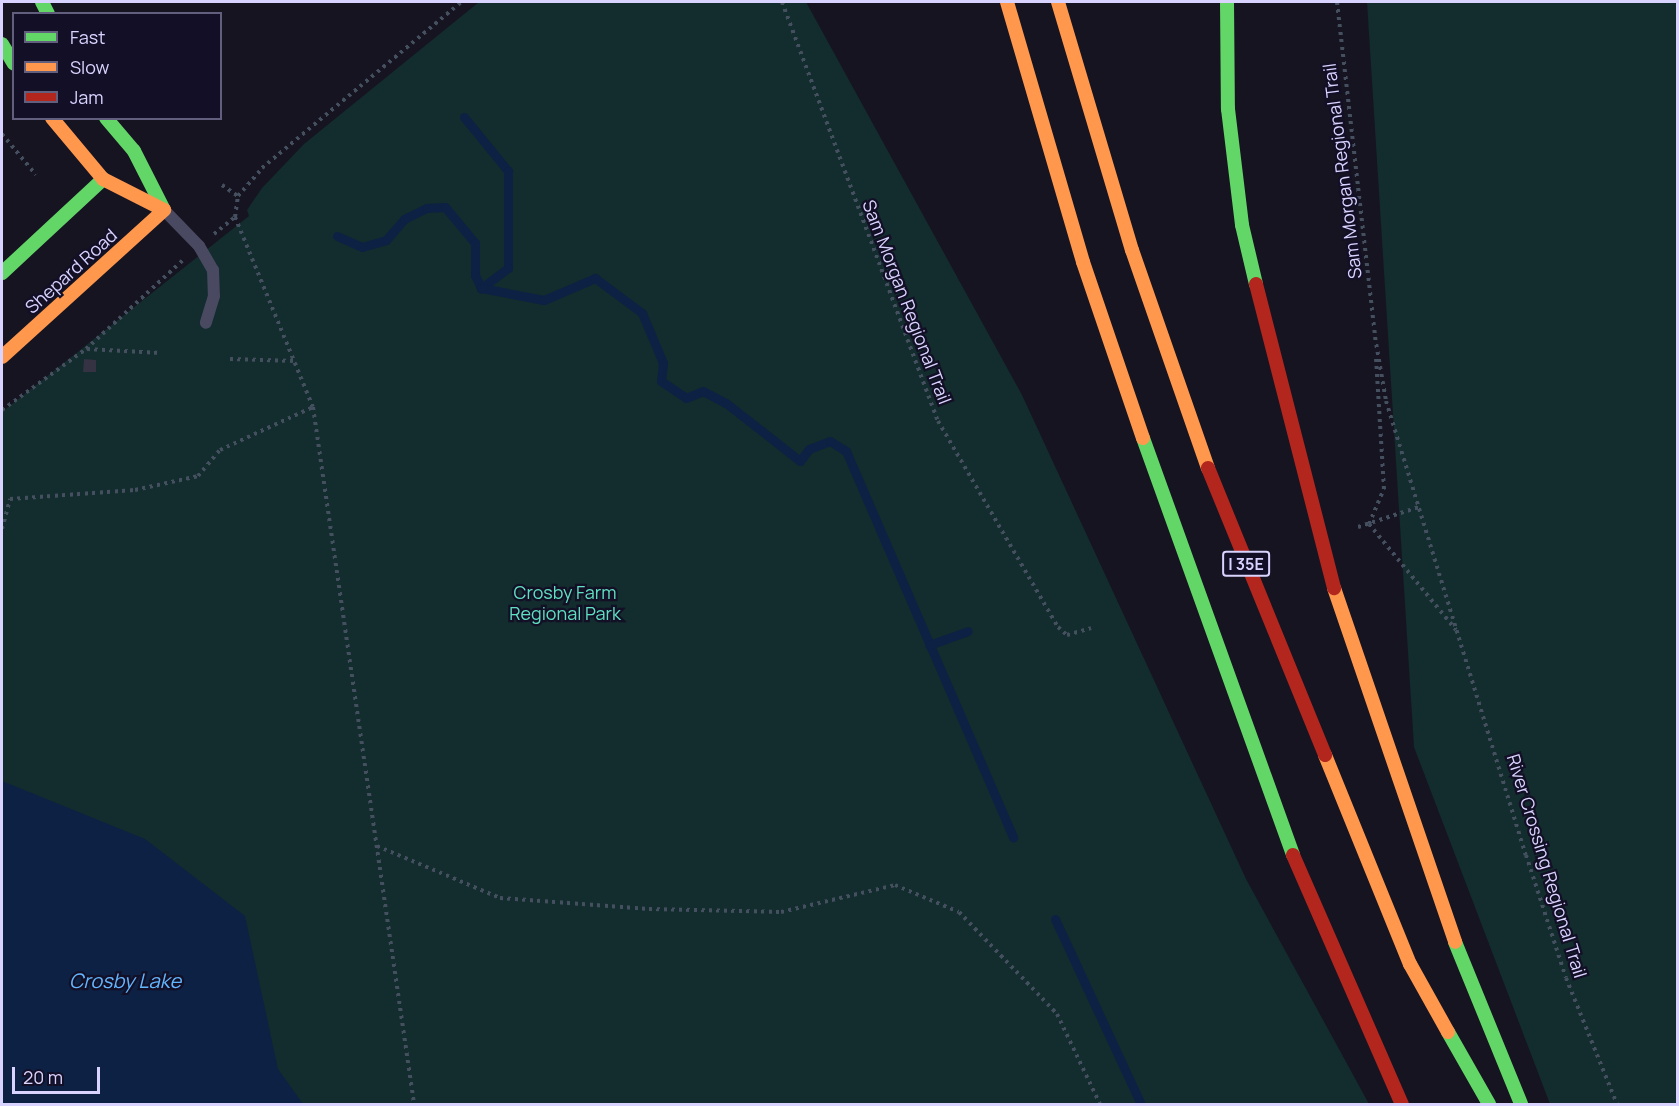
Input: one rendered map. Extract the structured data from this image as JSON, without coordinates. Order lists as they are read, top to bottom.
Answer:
{
  "streets": {
    "main road": ["Shepard Road", "I 35E"],
    "path": ["Sam Morgan Regional Trail", "River Crossing Regional Trail"]
  },
  "crossings": [
    ["Sam Morgan Regional Trail", "River Crossing Regional Trail"]
  ],
  "water": ["Crosby Lake"],
  "parks": ["Crosby Farm Regional Park"],
  "legend": ["Fast", "Slow", "Jam"],
  "scale_bar": "20 m"
}
